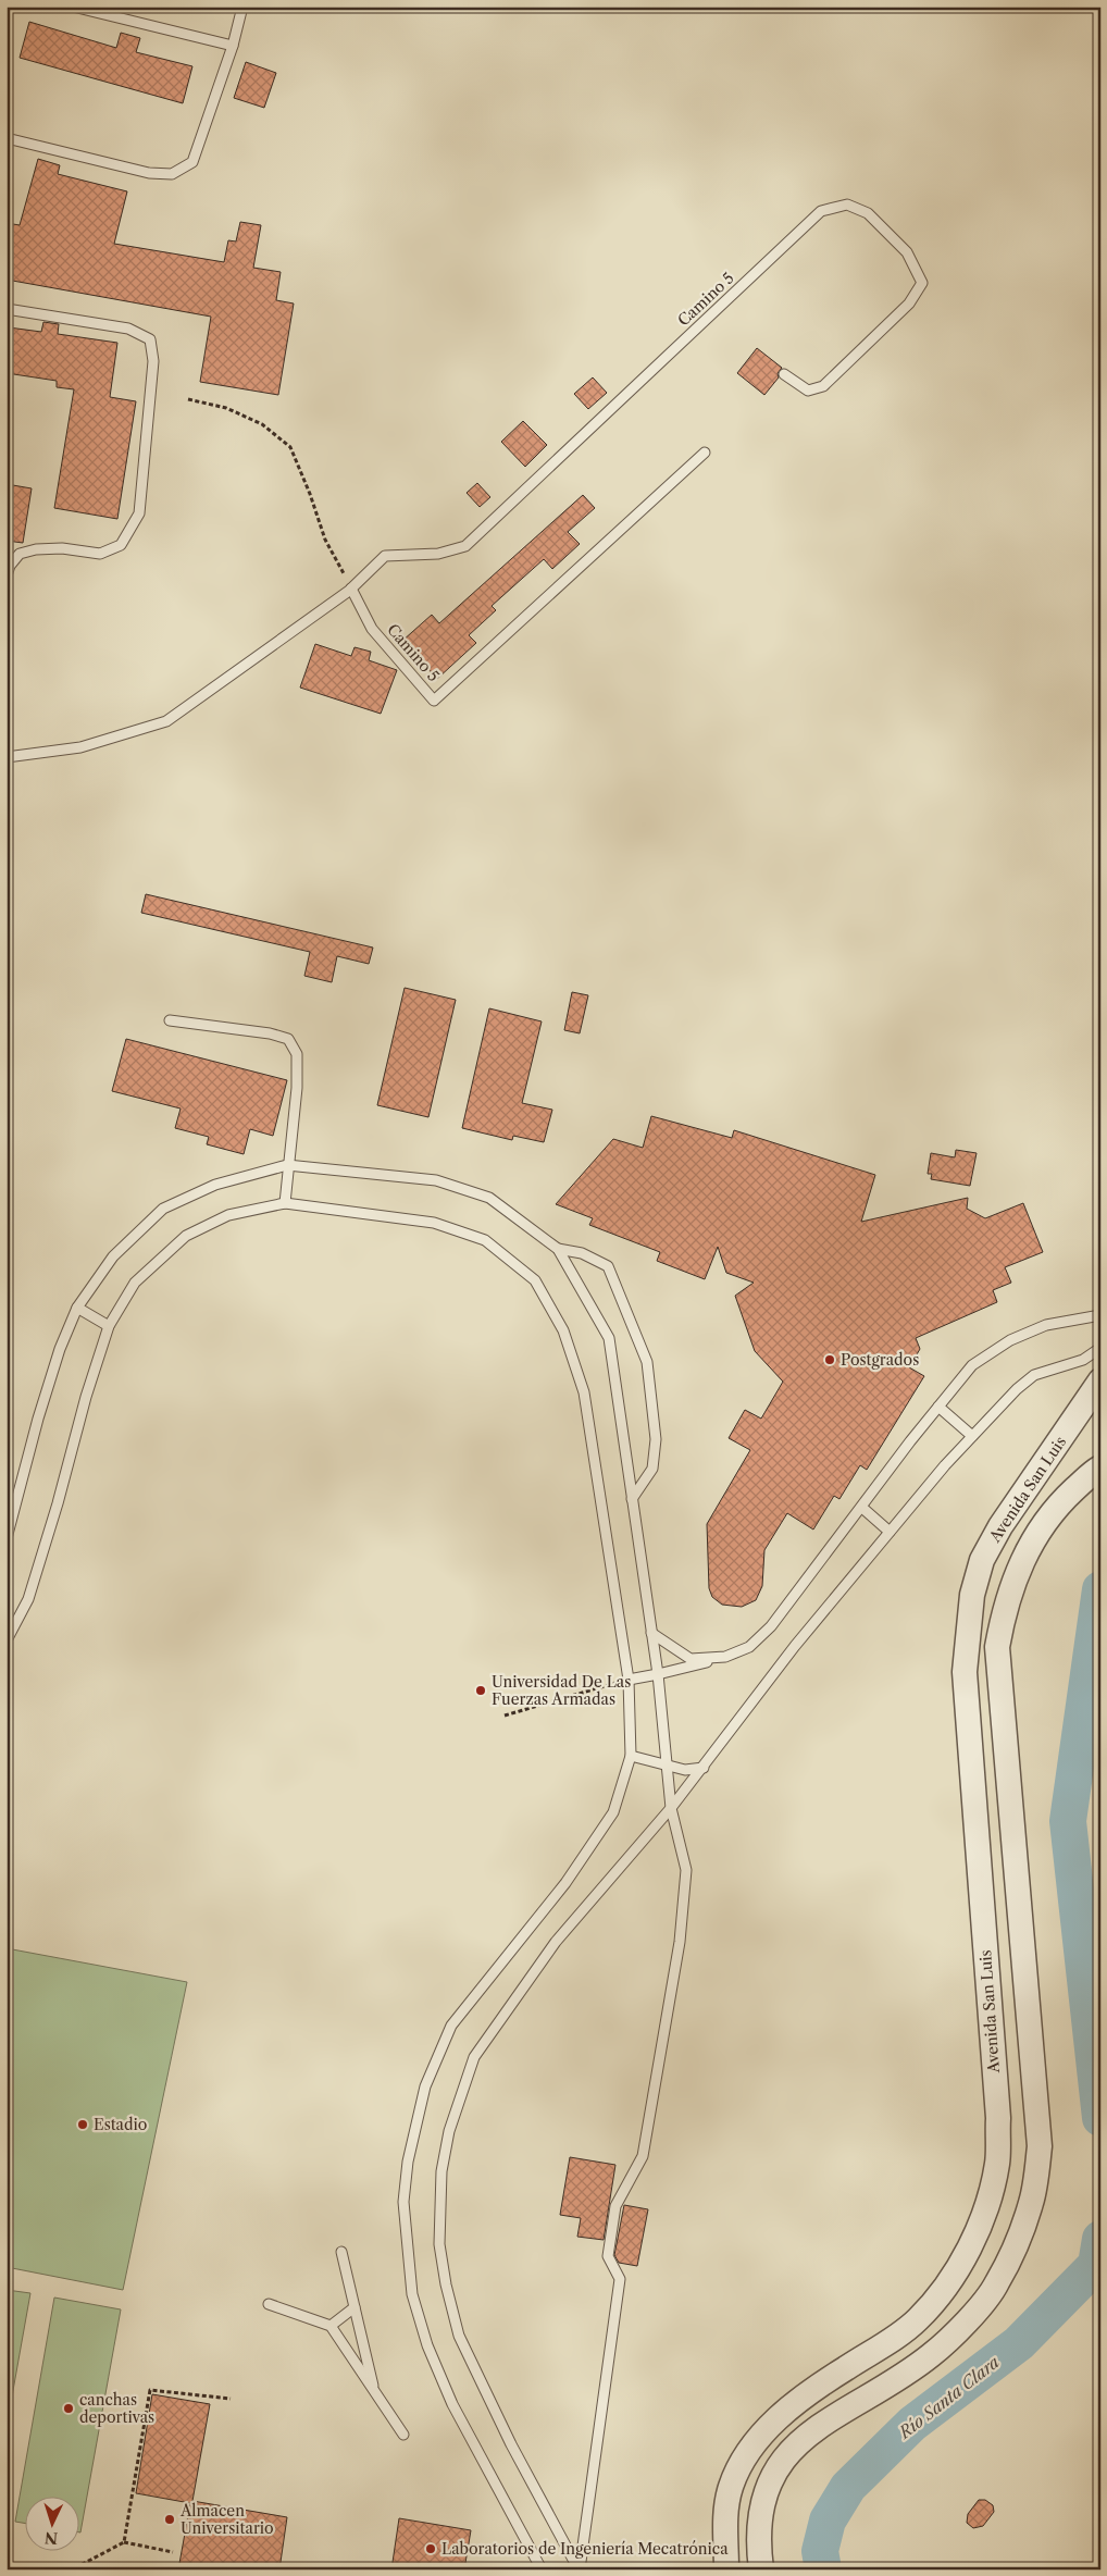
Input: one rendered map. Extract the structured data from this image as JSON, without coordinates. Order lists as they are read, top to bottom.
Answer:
{
  "streets": {
    "street": ["Avenida San Luis"],
    "lane": ["Camino 5"]
  },
  "water": ["Río Santa Clara"],
  "places": [
    "Postgrados",
    "Universidad De Las Fuerzas Armadas",
    "Estadio",
    "canchas deportivas",
    "Almacen Universitario",
    "Laboratorios de Ingeniería Mecatrónica"
  ],
  "north": "bottom"
}
